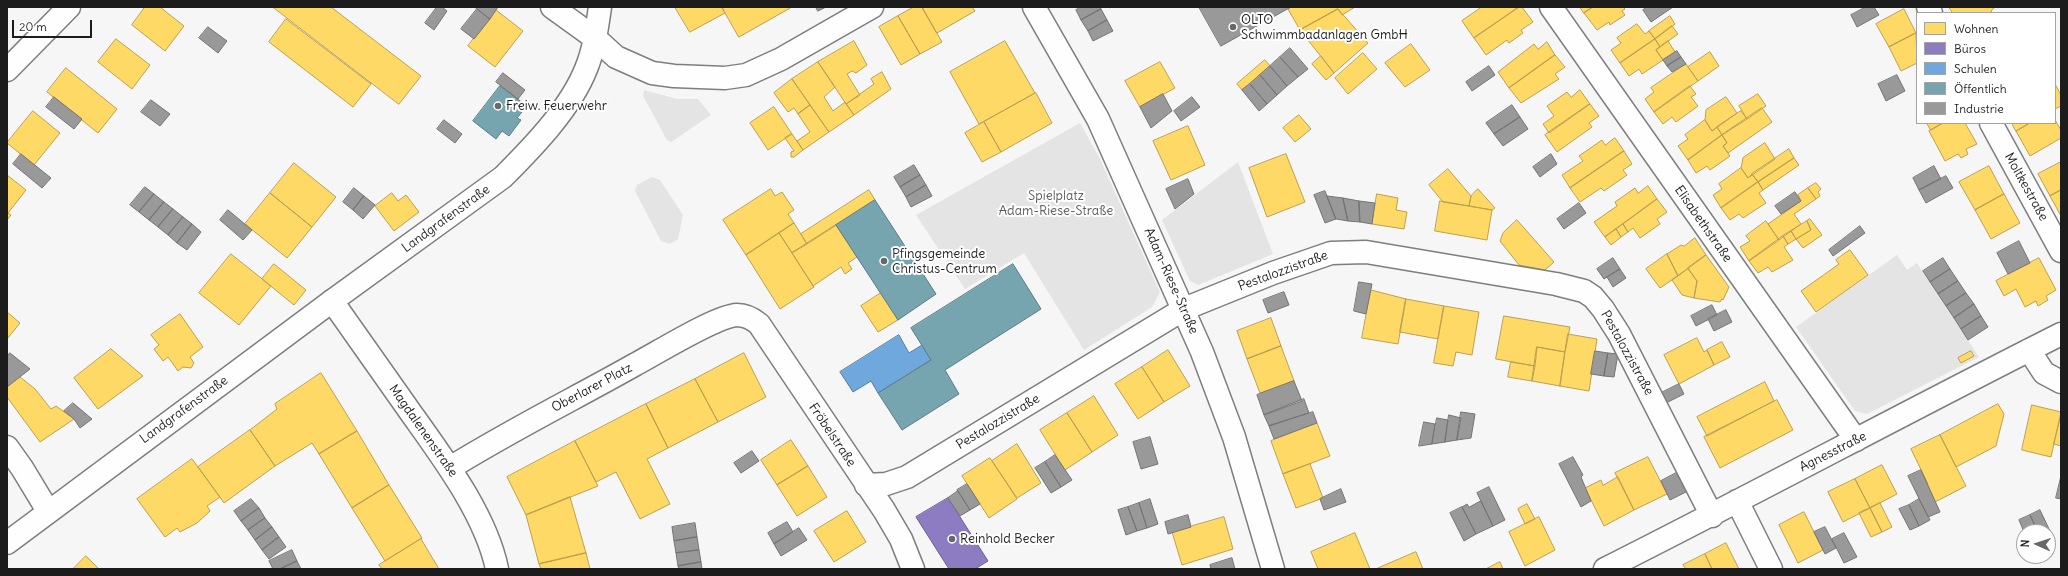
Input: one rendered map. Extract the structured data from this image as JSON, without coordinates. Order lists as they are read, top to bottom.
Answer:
{
  "streets": {
    "street": [
      "Moltkestraße",
      "Landgrafenstraße",
      "Elisabethstraße",
      "Pestalozzistraße",
      "Adam-Riese-Straße",
      "Oberlarer Platz",
      "Magdalenenstraße",
      "Fröbelstraße",
      "Agnesstraße"
    ]
  },
  "crossings": [
    ["Landgrafenstraße", "Magdalenenstraße"],
    ["Elisabethstraße", "Agnesstraße"],
    ["Pestalozzistraße", "Adam-Riese-Straße"],
    ["Pestalozzistraße", "Fröbelstraße"],
    ["Pestalozzistraße", "Agnesstraße"],
    ["Oberlarer Platz", "Magdalenenstraße"],
    ["Oberlarer Platz", "Fröbelstraße"]
  ],
  "parks": ["Spielplatz Adam-Riese-Straße"],
  "places": [
    "OLTO Schwimmbadanlagen GmbH",
    "Freiw. Feuerwehr",
    "Pfingsgemeinde Christus-Centrum",
    "Reinhold Becker"
  ],
  "legend": [
    "Wohnen",
    "Büros",
    "Schulen",
    "Öffentlich",
    "Industrie"
  ],
  "scale_bar": "20 m",
  "north": "left"
}
